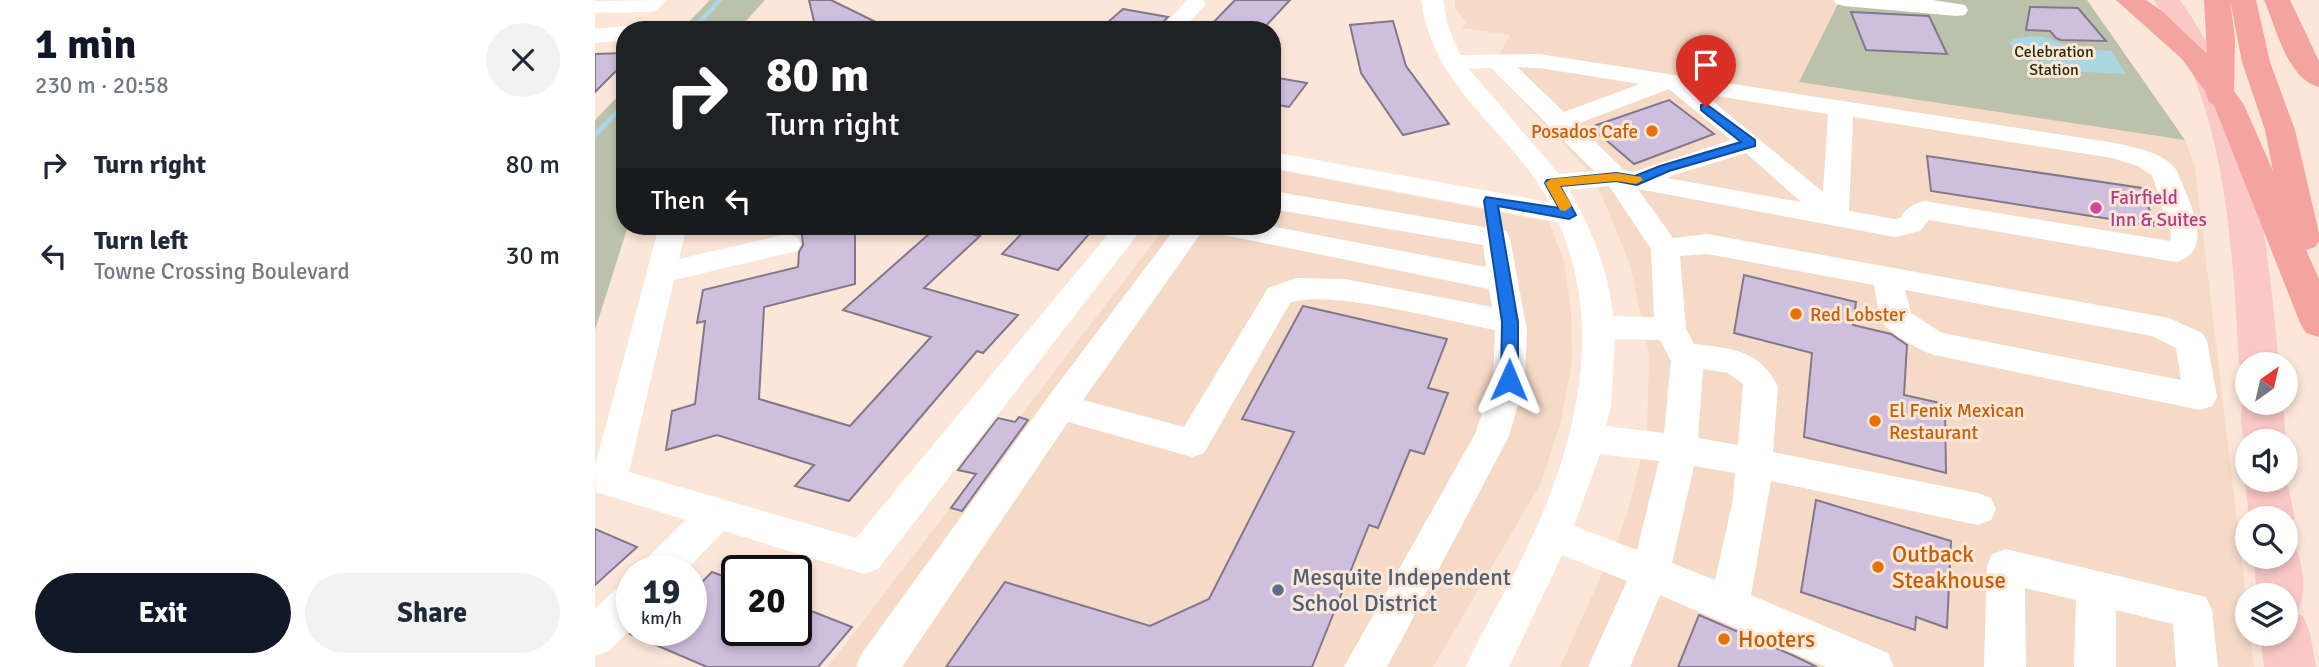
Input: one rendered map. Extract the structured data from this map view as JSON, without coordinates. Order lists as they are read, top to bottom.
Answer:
{
  "parks": ["Celebration Station"],
  "places": [
    "Posados Cafe",
    "Fairfield Inn & Suites",
    "Red Lobster",
    "El Fenix Mexican Restaurant",
    "Outback Steakhouse",
    "Mesquite Independent School District",
    "Hooters"
  ],
  "north": "top right",
  "page": {
    "heading": ["1 min", "230 m · 20:58"],
    "turn": ["80 m", "Turn right"],
    "list": [
      {
        "name": "Turn right",
        "value": "80 m"
      },
      {
        "name": "Turn left",
        "note": "Towne Crossing Boulevard",
        "value": "30 m"
      }
    ],
    "then": "Then",
    "speed": "19 km/h",
    "limit": "20",
    "buttons": ["Exit", "Share"]
  }
}
